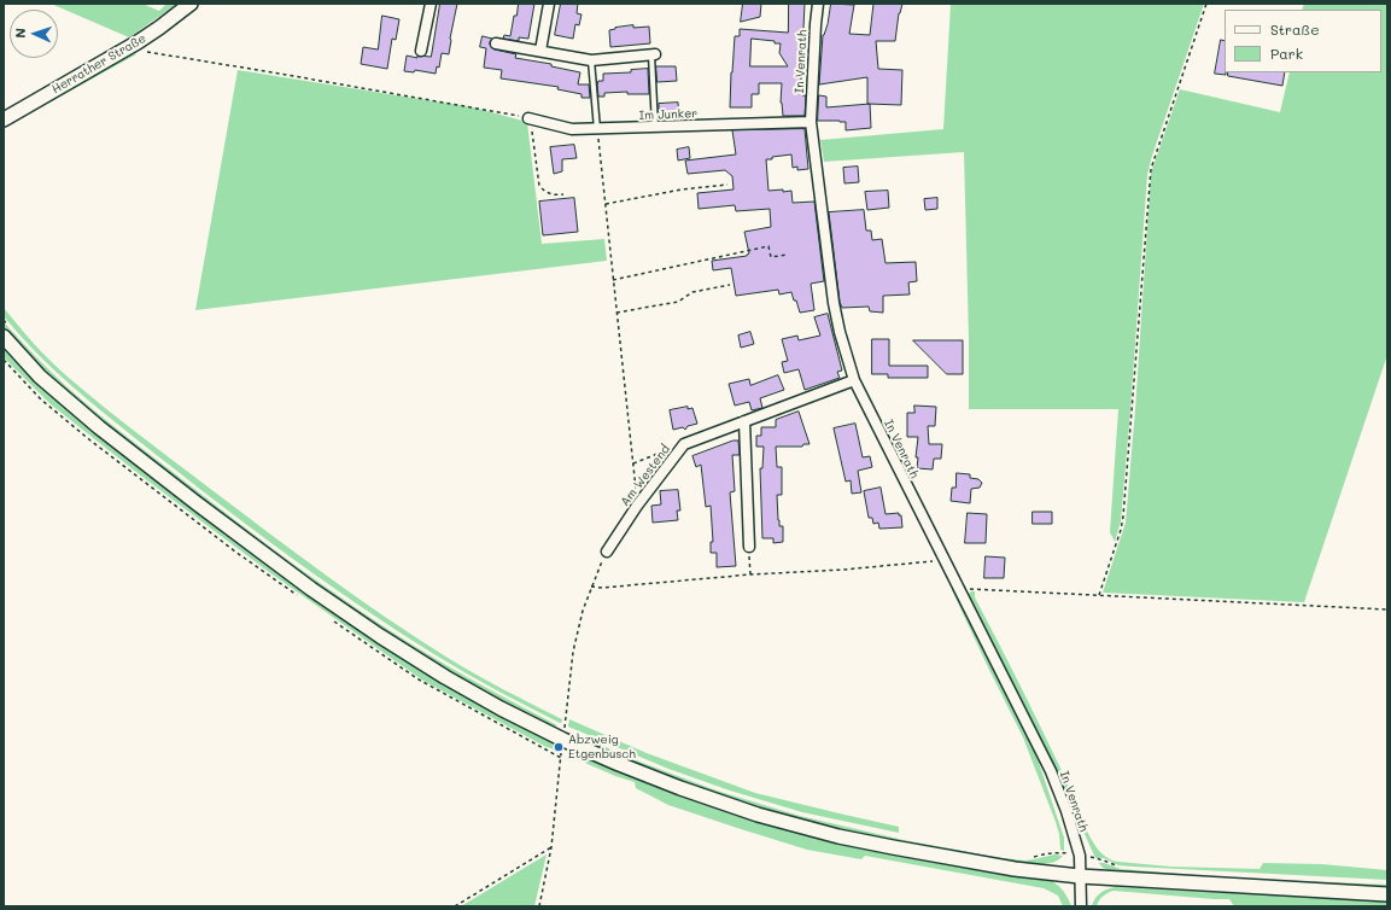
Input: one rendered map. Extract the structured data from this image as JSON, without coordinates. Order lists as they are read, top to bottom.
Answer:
{
  "streets": {
    "street": [
      "In Venrath",
      "Herrather Straße",
      "Im Junker",
      "Am Westend"
    ]
  },
  "crossings": [
    ["In Venrath", "Im Junker"],
    ["In Venrath", "Am Westend"]
  ],
  "places": ["Abzweig Etgenbusch"],
  "legend": ["Straße", "Park"],
  "north": "left"
}
